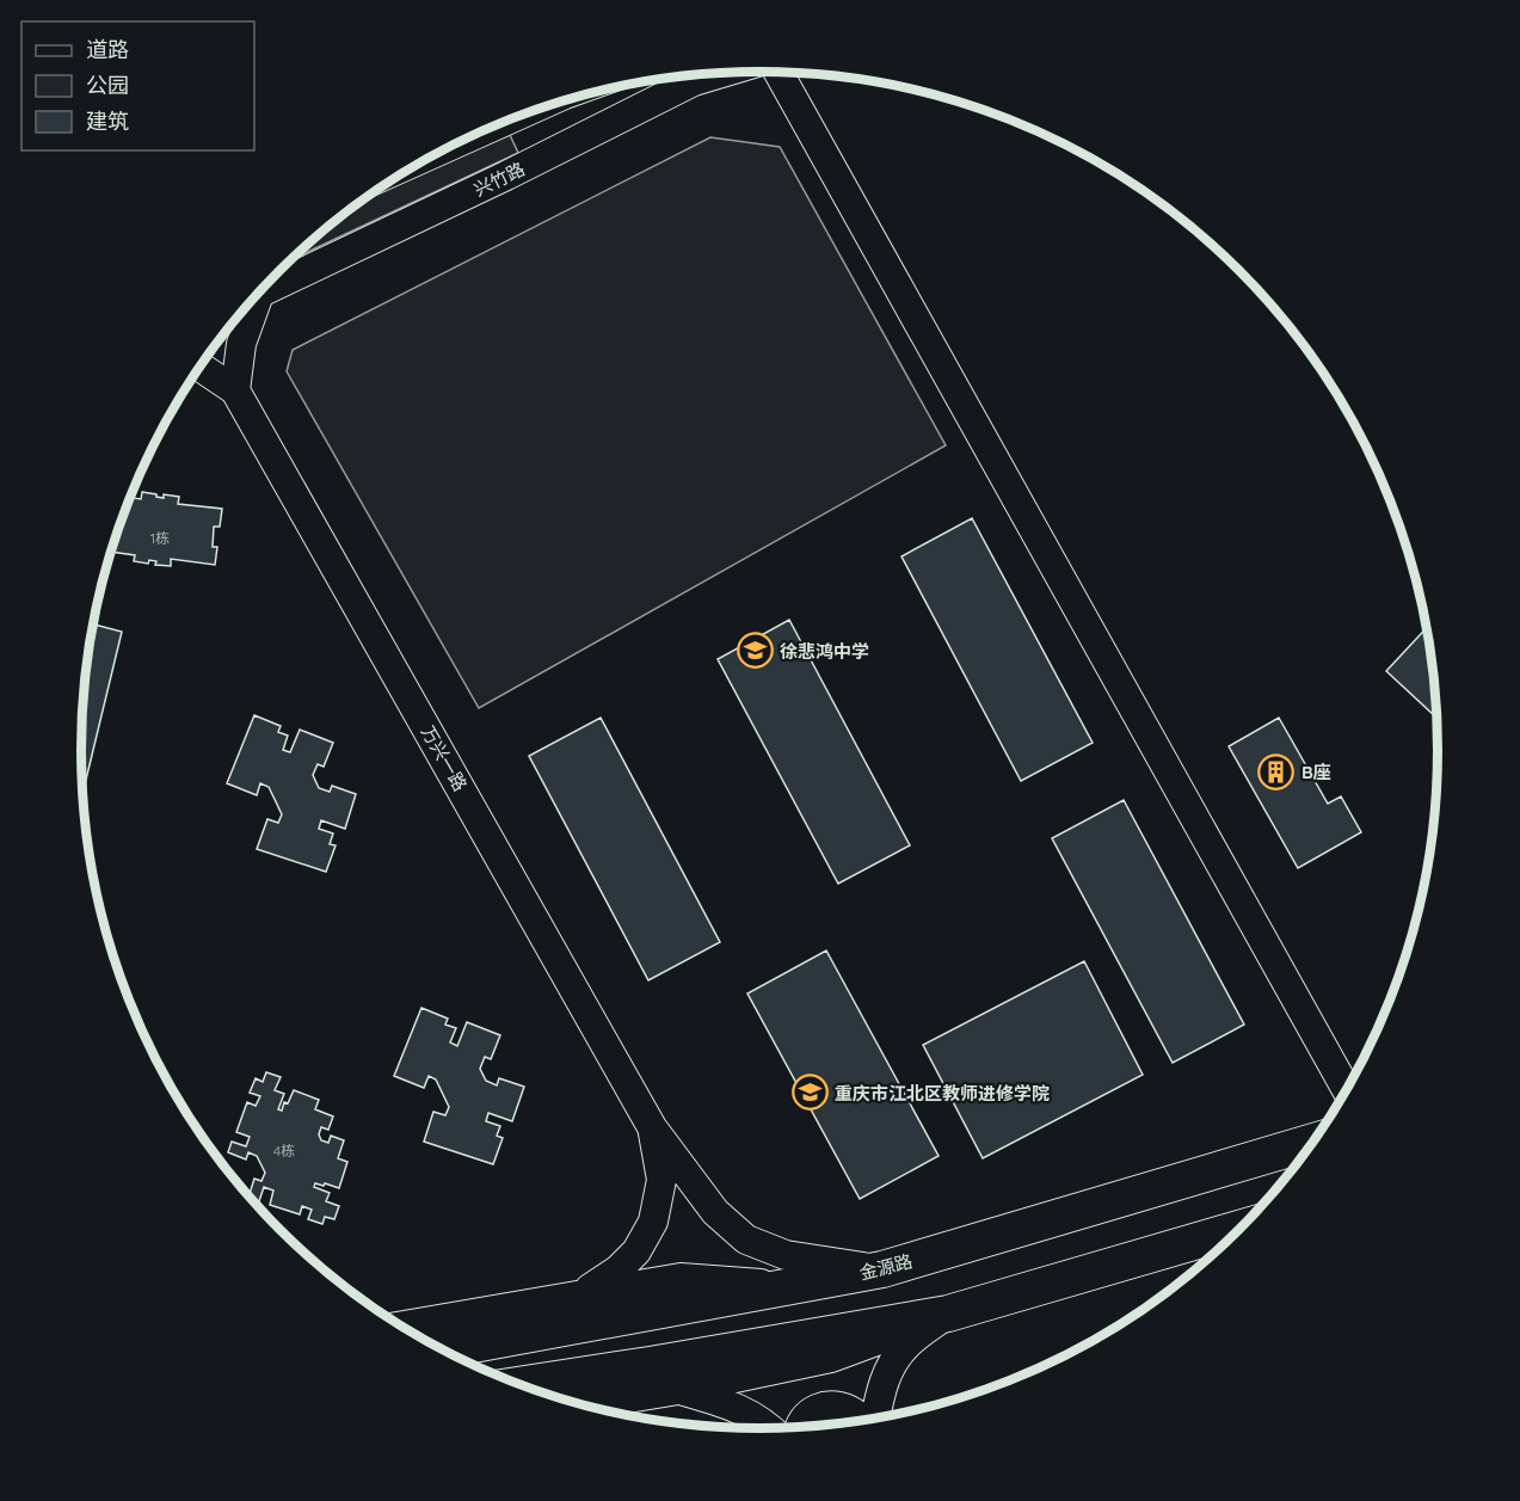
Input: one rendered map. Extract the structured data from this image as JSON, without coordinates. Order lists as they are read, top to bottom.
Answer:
{
  "streets": {
    "main road": ["金源路"],
    "street": ["兴竹路", "万兴一路"]
  },
  "places": {
    "school or university": ["徐悲鸿中学", "重庆市江北区教师进修学院"],
    "building": ["B座"]
  },
  "house_numbers": ["1栋", "4栋"],
  "legend": ["道路", "公园", "建筑"]
}
